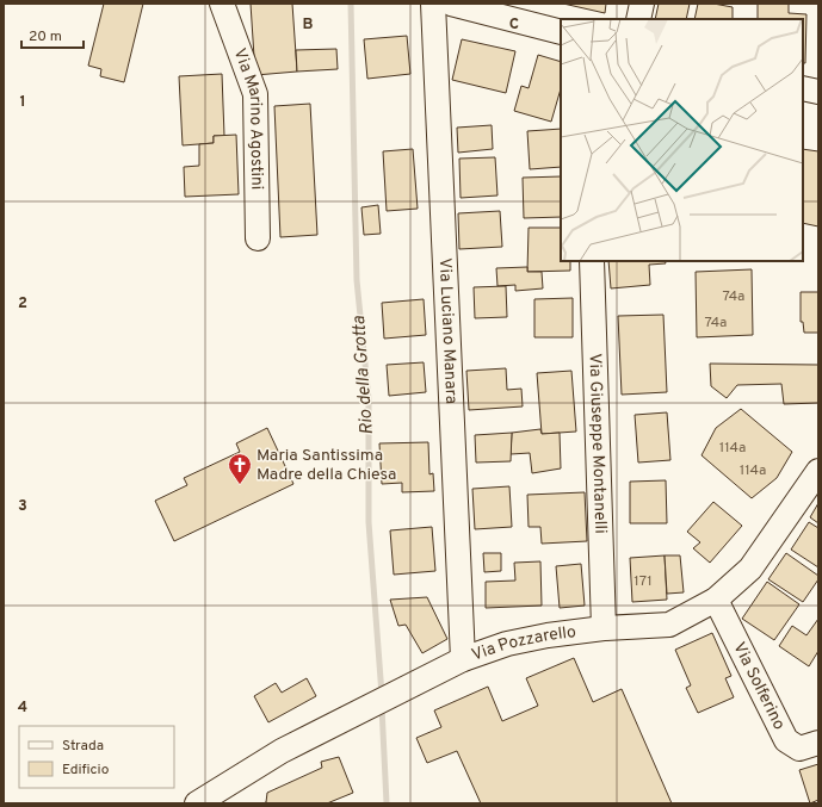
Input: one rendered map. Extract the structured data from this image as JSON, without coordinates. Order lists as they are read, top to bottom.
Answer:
{
  "streets": {
    "street": [
      "Via Marino Agostini",
      "Via Luciano Manara",
      "Via Giuseppe Montanelli",
      "Via Pozzarello",
      "Via Solferino"
    ]
  },
  "crossings": [
    ["Via Luciano Manara", "Via Pozzarello"],
    ["Via Giuseppe Montanelli", "Via Pozzarello"],
    ["Via Pozzarello", "Via Solferino"]
  ],
  "water": ["Rio della Grotta"],
  "places": {
    "church": ["Maria Santissima Madre della Chiesa"]
  },
  "house_numbers": [
    "74a",
    "74a",
    "114a",
    "114a",
    "171"
  ],
  "legend": ["Strada", "Edificio"],
  "scale_bar": "20 m",
  "grid": {
    "columns": ["B", "C"],
    "rows": [
      "1",
      "2",
      "3",
      "4"
    ]
  }
}
